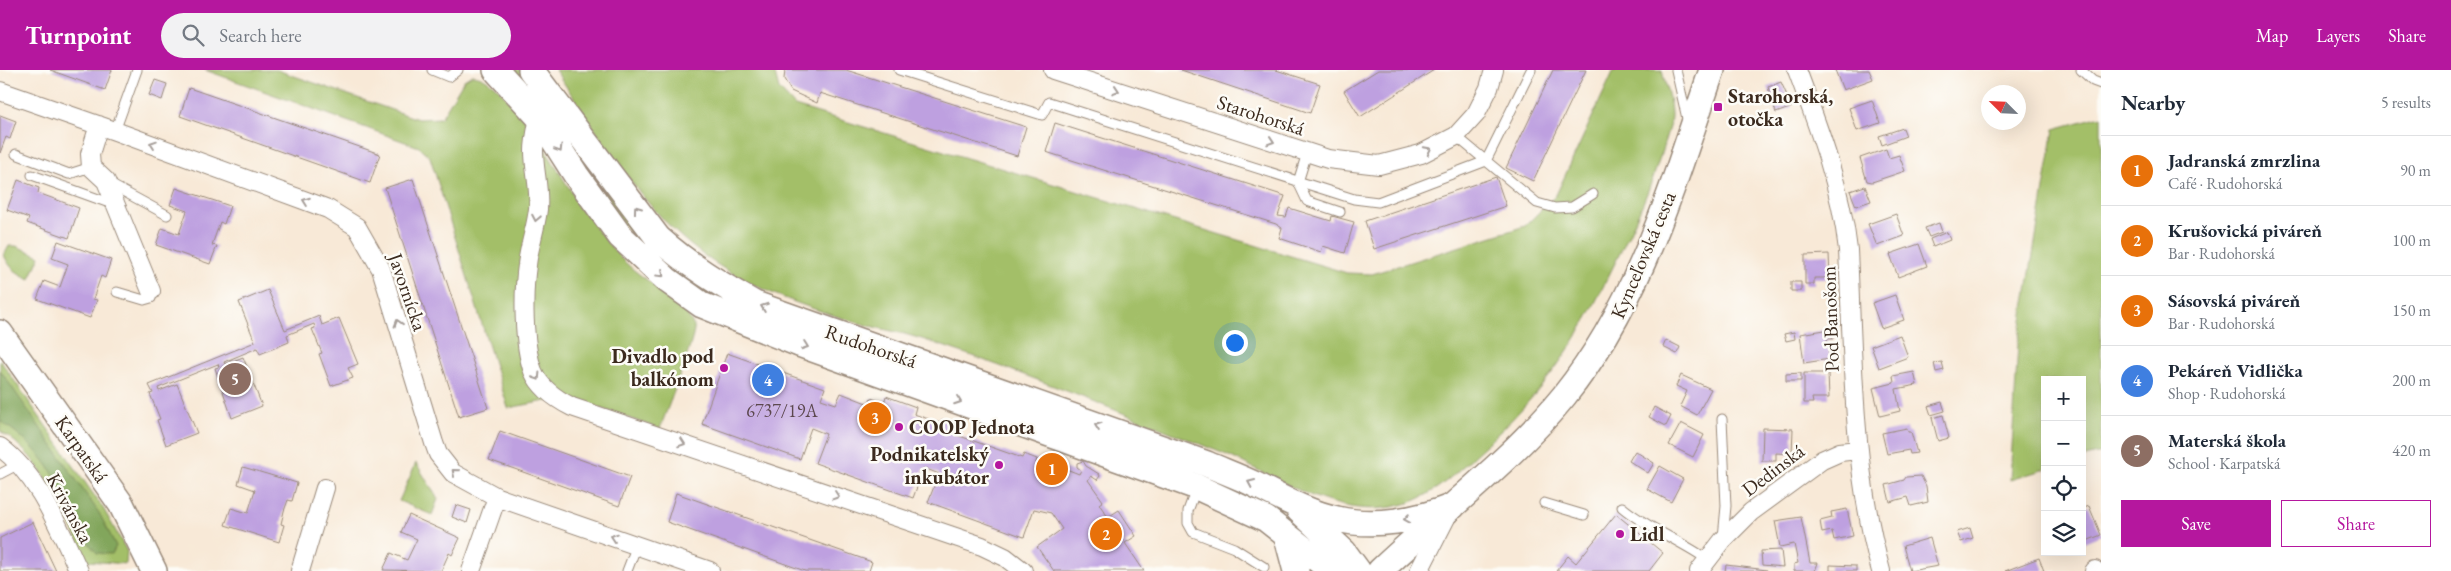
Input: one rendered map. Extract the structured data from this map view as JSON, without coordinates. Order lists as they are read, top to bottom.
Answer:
{
  "streets": {
    "street": [
      "Starohorská",
      "Kynceľovská cesta",
      "Javornícka",
      "Pod Banošom",
      "Rudohorská",
      "Karpatská",
      "Dedinská",
      "Krivánska"
    ]
  },
  "crossings": [
    ["Kynceľovská cesta", "Rudohorská"],
    ["Pod Banošom", "Dedinská"]
  ],
  "one_way": ["Starohorská", "Javornícka"],
  "places": {
    "transit": ["Starohorská, otočka"],
    "other": [
      "Divadlo pod balkónom",
      "COOP Jednota",
      "Podnikatelský inkubátor",
      "Lidl"
    ]
  },
  "house_numbers": ["6737/19A"],
  "north": "top left",
  "page": {
    "header": "Turnpoint",
    "search": "Search here",
    "nav": ["Map", "Layers", "Share"],
    "heading": ["Nearby", "5 results"],
    "list": [
      {
        "mark": "1",
        "name": "Jadranská zmrzlina",
        "note": "Café · Rudohorská",
        "value": "90 m"
      },
      {
        "mark": "2",
        "name": "Krušovická piváreň",
        "note": "Bar · Rudohorská",
        "value": "100 m"
      },
      {
        "mark": "3",
        "name": "Sásovská piváreň",
        "note": "Bar · Rudohorská",
        "value": "150 m"
      },
      {
        "mark": "4",
        "name": "Pekáreň Vidlička",
        "note": "Shop · Rudohorská",
        "value": "200 m"
      },
      {
        "mark": "5",
        "name": "Materská škola",
        "note": "School · Karpatská",
        "value": "420 m"
      }
    ],
    "pins": [
      "5",
      "4",
      "3",
      "1",
      "2"
    ],
    "map_buttons": ["+", "−"],
    "buttons": ["Save", "Share"]
  }
}
